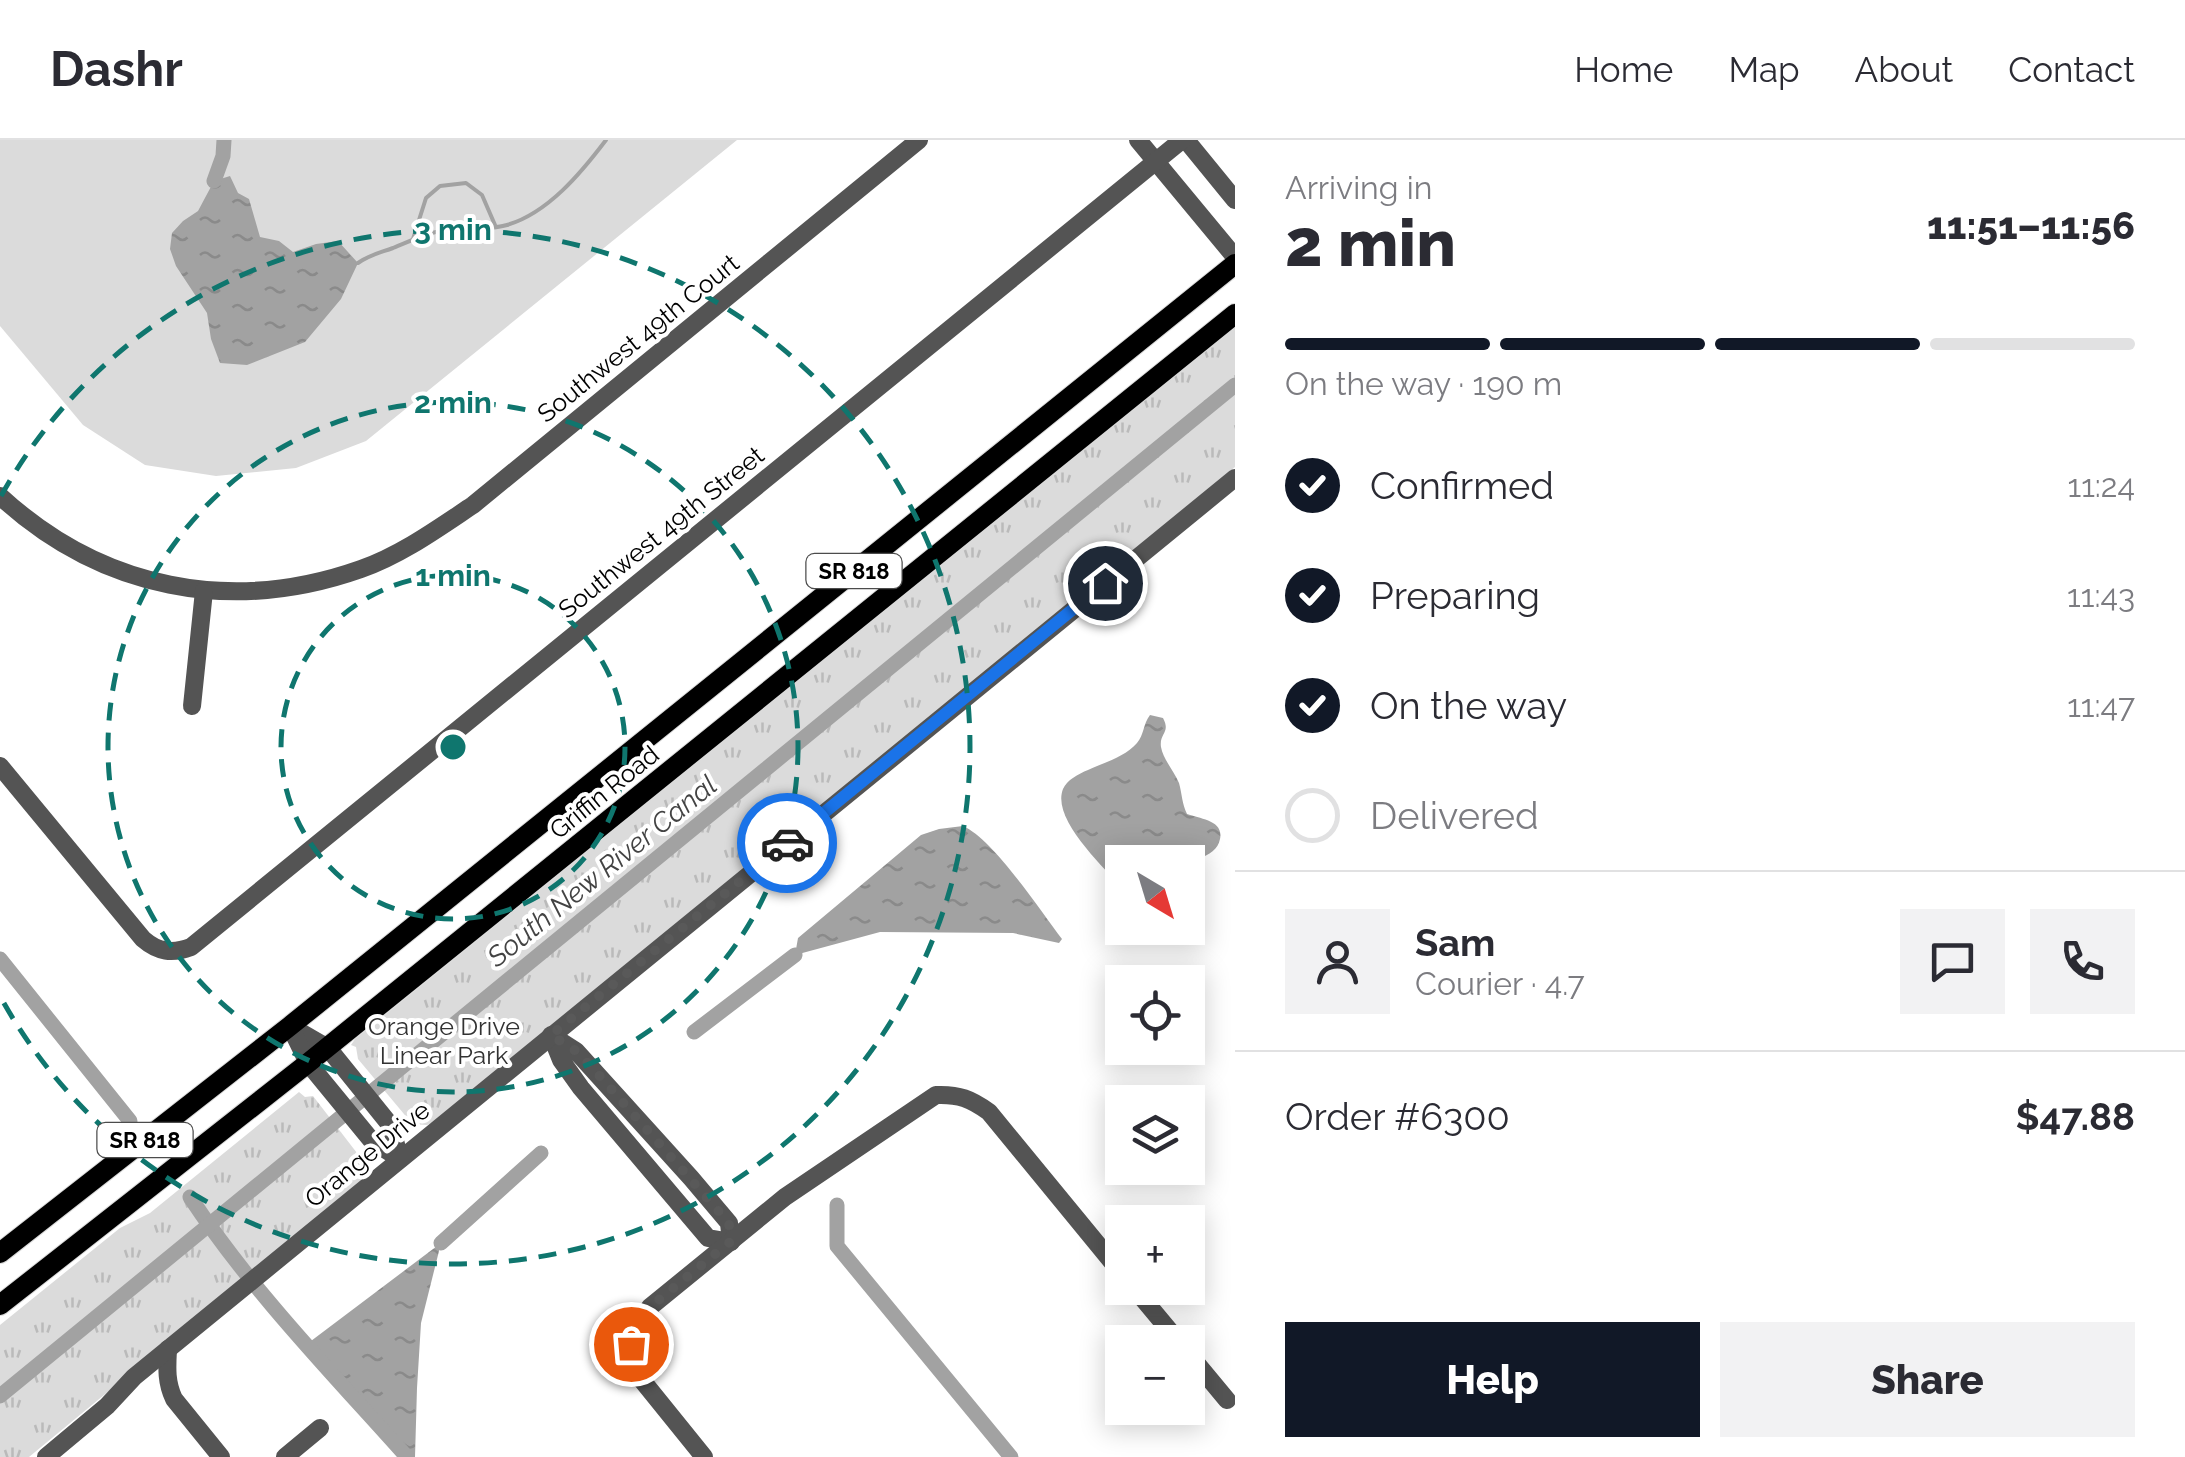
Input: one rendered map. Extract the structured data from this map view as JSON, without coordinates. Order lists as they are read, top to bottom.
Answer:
{
  "streets": {
    "main road": ["SR 818", "Griffin Road"],
    "street": ["Southwest 49th Court", "Southwest 49th Street", "Orange Drive"]
  },
  "water": ["South New River Canal"],
  "parks": ["Orange Drive Linear Park"],
  "north": "bottom right",
  "page": {
    "header": "Dashr",
    "nav": [
      "Home",
      "Map",
      "About",
      "Contact"
    ],
    "heading": ["2 min", "Arriving in", "11:51–11:56"],
    "panel": [
      "Sam",
      "Courier · 4.7",
      "Order #6300",
      "$47.88"
    ],
    "bar": "On the way · 190 m",
    "list": [
      ["Confirmed", "11:24"],
      ["Preparing", "11:43"],
      ["On the way", "11:47"],
      "Delivered"
    ],
    "map_buttons": ["+", "−"],
    "buttons": ["Help", "Share"]
  },
  "rings": ["3 min", "2 min", "1 min"]
}
